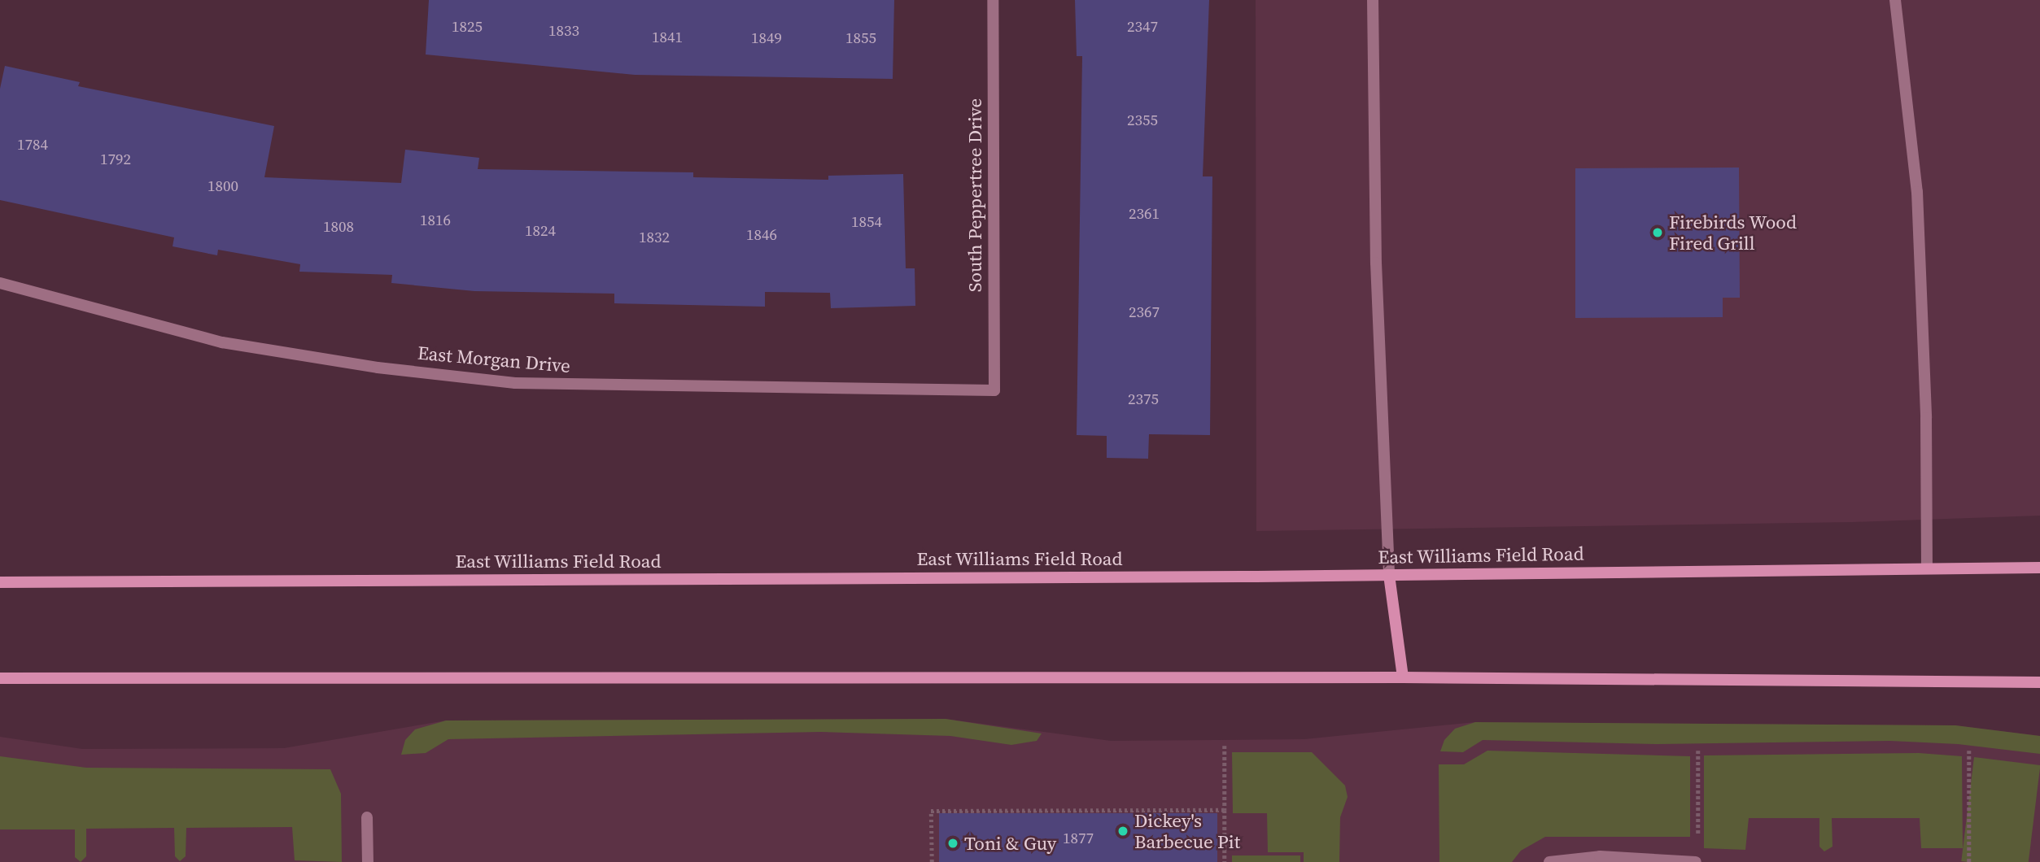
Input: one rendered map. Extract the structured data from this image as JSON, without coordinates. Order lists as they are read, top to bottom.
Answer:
{
  "streets": {
    "main road": ["East Williams Field Road"],
    "street": ["South Peppertree Drive", "East Morgan Drive"]
  },
  "crossings": [
    ["South Peppertree Drive", "East Morgan Drive"]
  ],
  "places": ["Firebirds Wood Fired Grill", "Dickey's Barbecue Pit", "Toni & Guy"],
  "house_numbers": [
    "1825",
    "2347",
    "1833",
    "1841",
    "1849",
    "1855",
    "2355",
    "1784",
    "1792",
    "1800",
    "2361",
    "1816",
    "1854",
    "1808",
    "1824",
    "1846",
    "1832",
    "2367",
    "2375",
    "1877"
  ]
}
